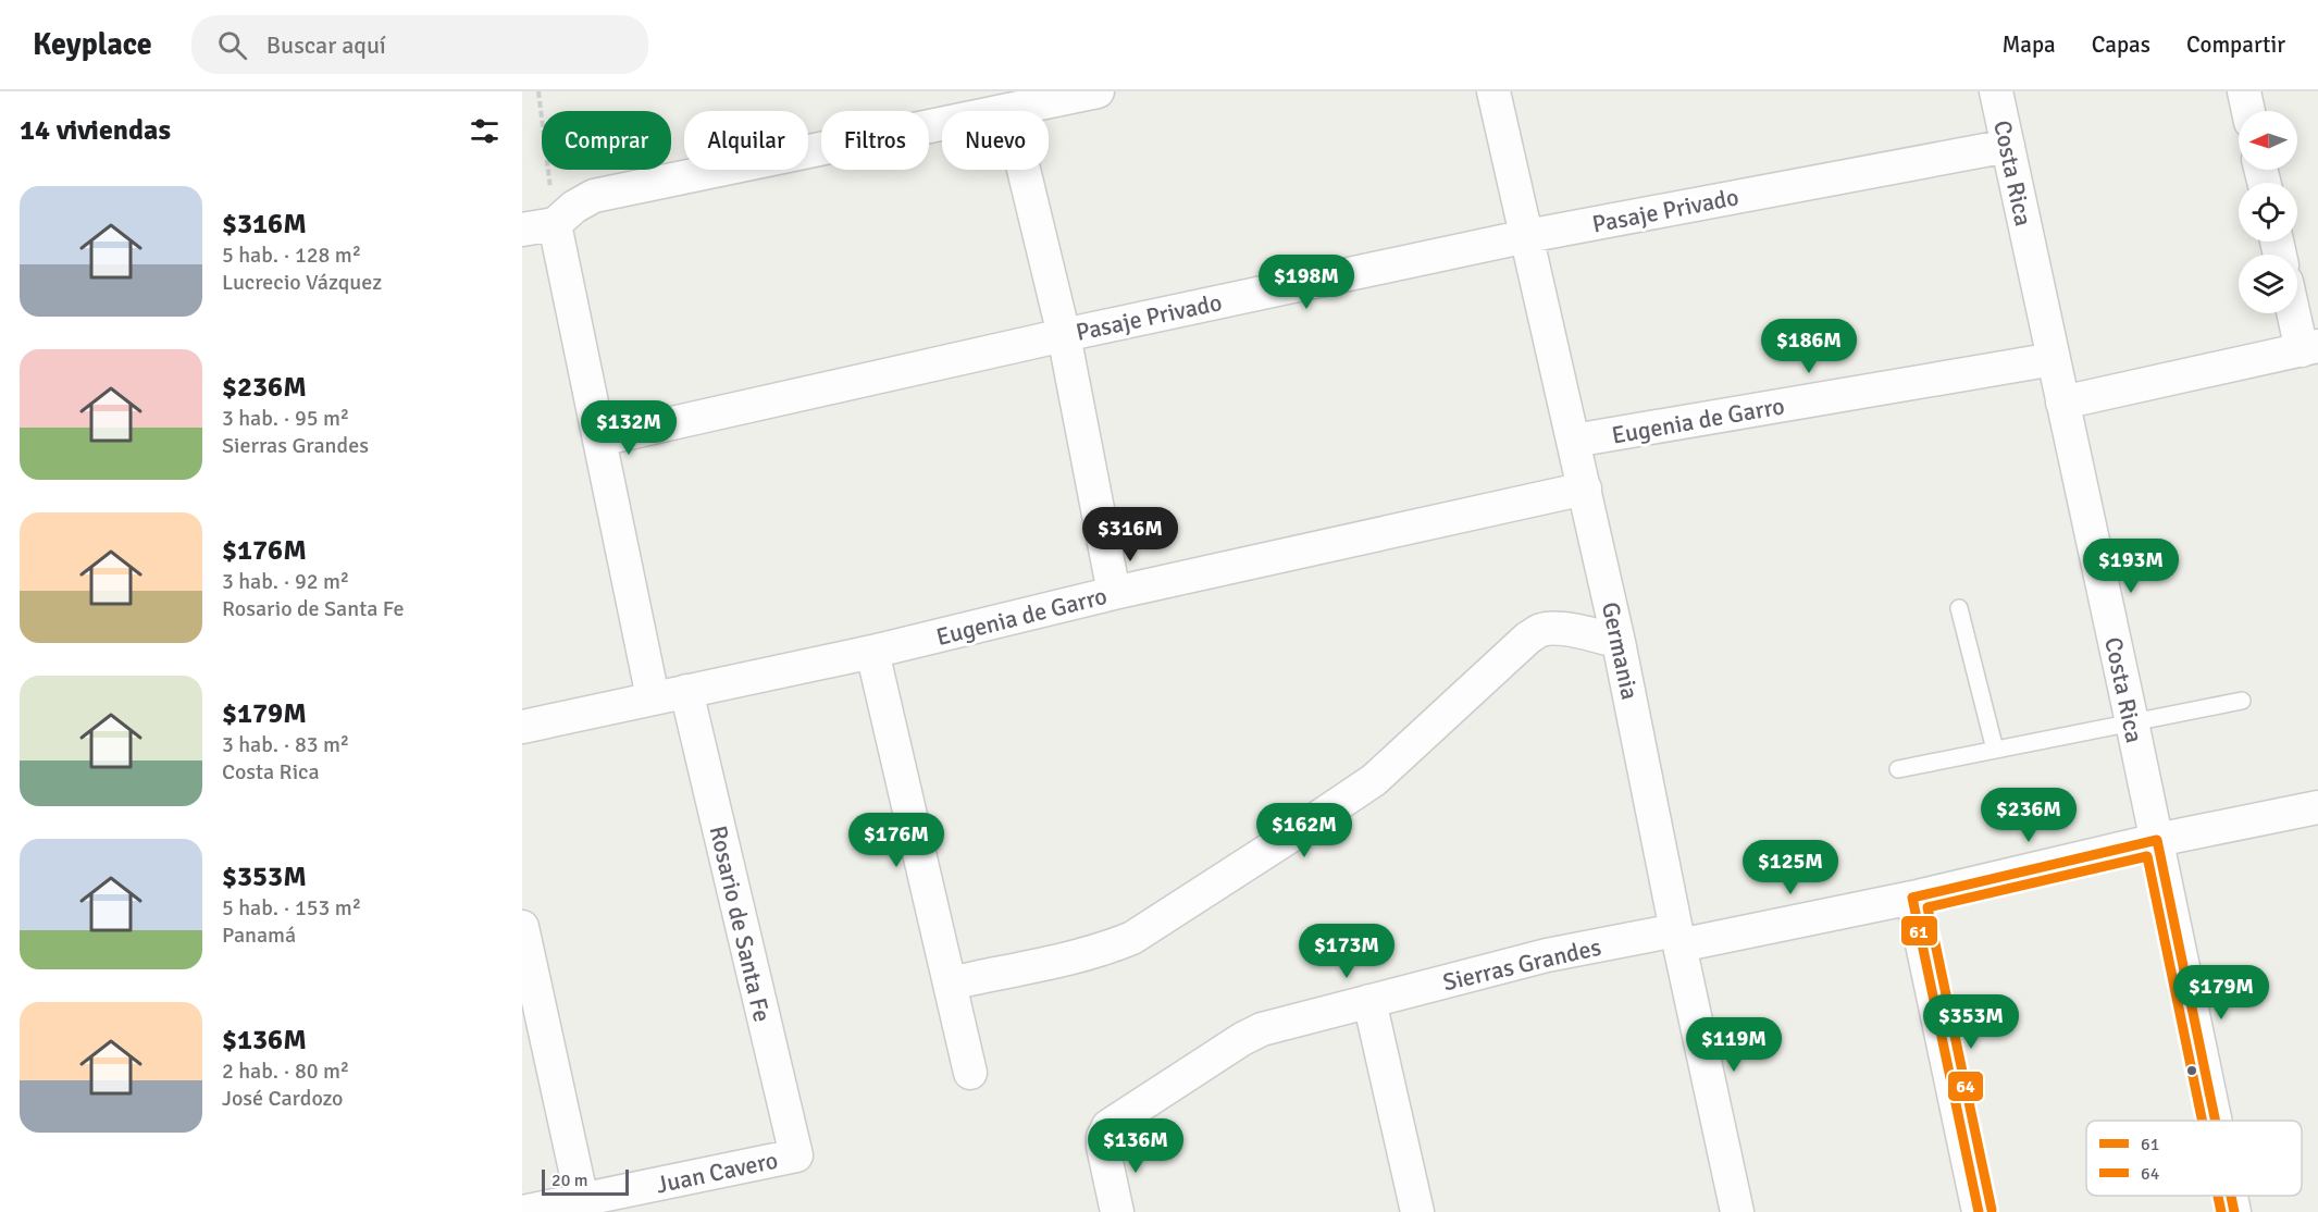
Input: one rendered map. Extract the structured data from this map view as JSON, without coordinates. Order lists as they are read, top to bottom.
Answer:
{
  "streets": {
    "street": [
      "Costa Rica",
      "Pasaje Privado",
      "Eugenia de Garro",
      "Germania",
      "Rosario de Santa Fe",
      "Sierras Grandes",
      "Juan Cavero"
    ]
  },
  "crossings": [
    ["Costa Rica", "Pasaje Privado"],
    ["Costa Rica", "Eugenia de Garro"],
    ["Costa Rica", "Sierras Grandes"],
    ["Pasaje Privado", "Germania"],
    ["Eugenia de Garro", "Germania"],
    ["Eugenia de Garro", "Rosario de Santa Fe"],
    ["Germania", "Sierras Grandes"],
    ["Rosario de Santa Fe", "Juan Cavero"]
  ],
  "lines": ["transit line 61", "transit line 64"],
  "legend": ["61", "64"],
  "scale_bar": "20 m",
  "north": "left",
  "page": {
    "header": "Keyplace",
    "search": "Buscar aquí",
    "nav": ["Mapa", "Capas", "Compartir"],
    "heading": "14 viviendas",
    "chip": [
      "Comprar",
      "Alquilar",
      "Filtros",
      "Nuevo"
    ],
    "list": [
      {
        "name": "$316M",
        "note": "5 hab. · 128 m² · Lucrecio Vázquez"
      },
      {
        "name": "$236M",
        "note": "3 hab. · 95 m² · Sierras Grandes"
      },
      {
        "name": "$176M",
        "note": "3 hab. · 92 m² · Rosario de Santa Fe"
      },
      {
        "name": "$179M",
        "note": "3 hab. · 83 m² · Costa Rica"
      },
      {
        "name": "$353M",
        "note": "5 hab. · 153 m² · Panamá"
      },
      {
        "name": "$136M",
        "note": "2 hab. · 80 m² · José Cardozo"
      }
    ],
    "price": [
      "$198M",
      "$186M",
      "$132M",
      "$316M",
      "$193M",
      "$236M",
      "$162M",
      "$176M",
      "$125M",
      "$173M",
      "$179M",
      "$353M",
      "$119M",
      "$136M"
    ],
    "scale": "20 m"
  }
}
